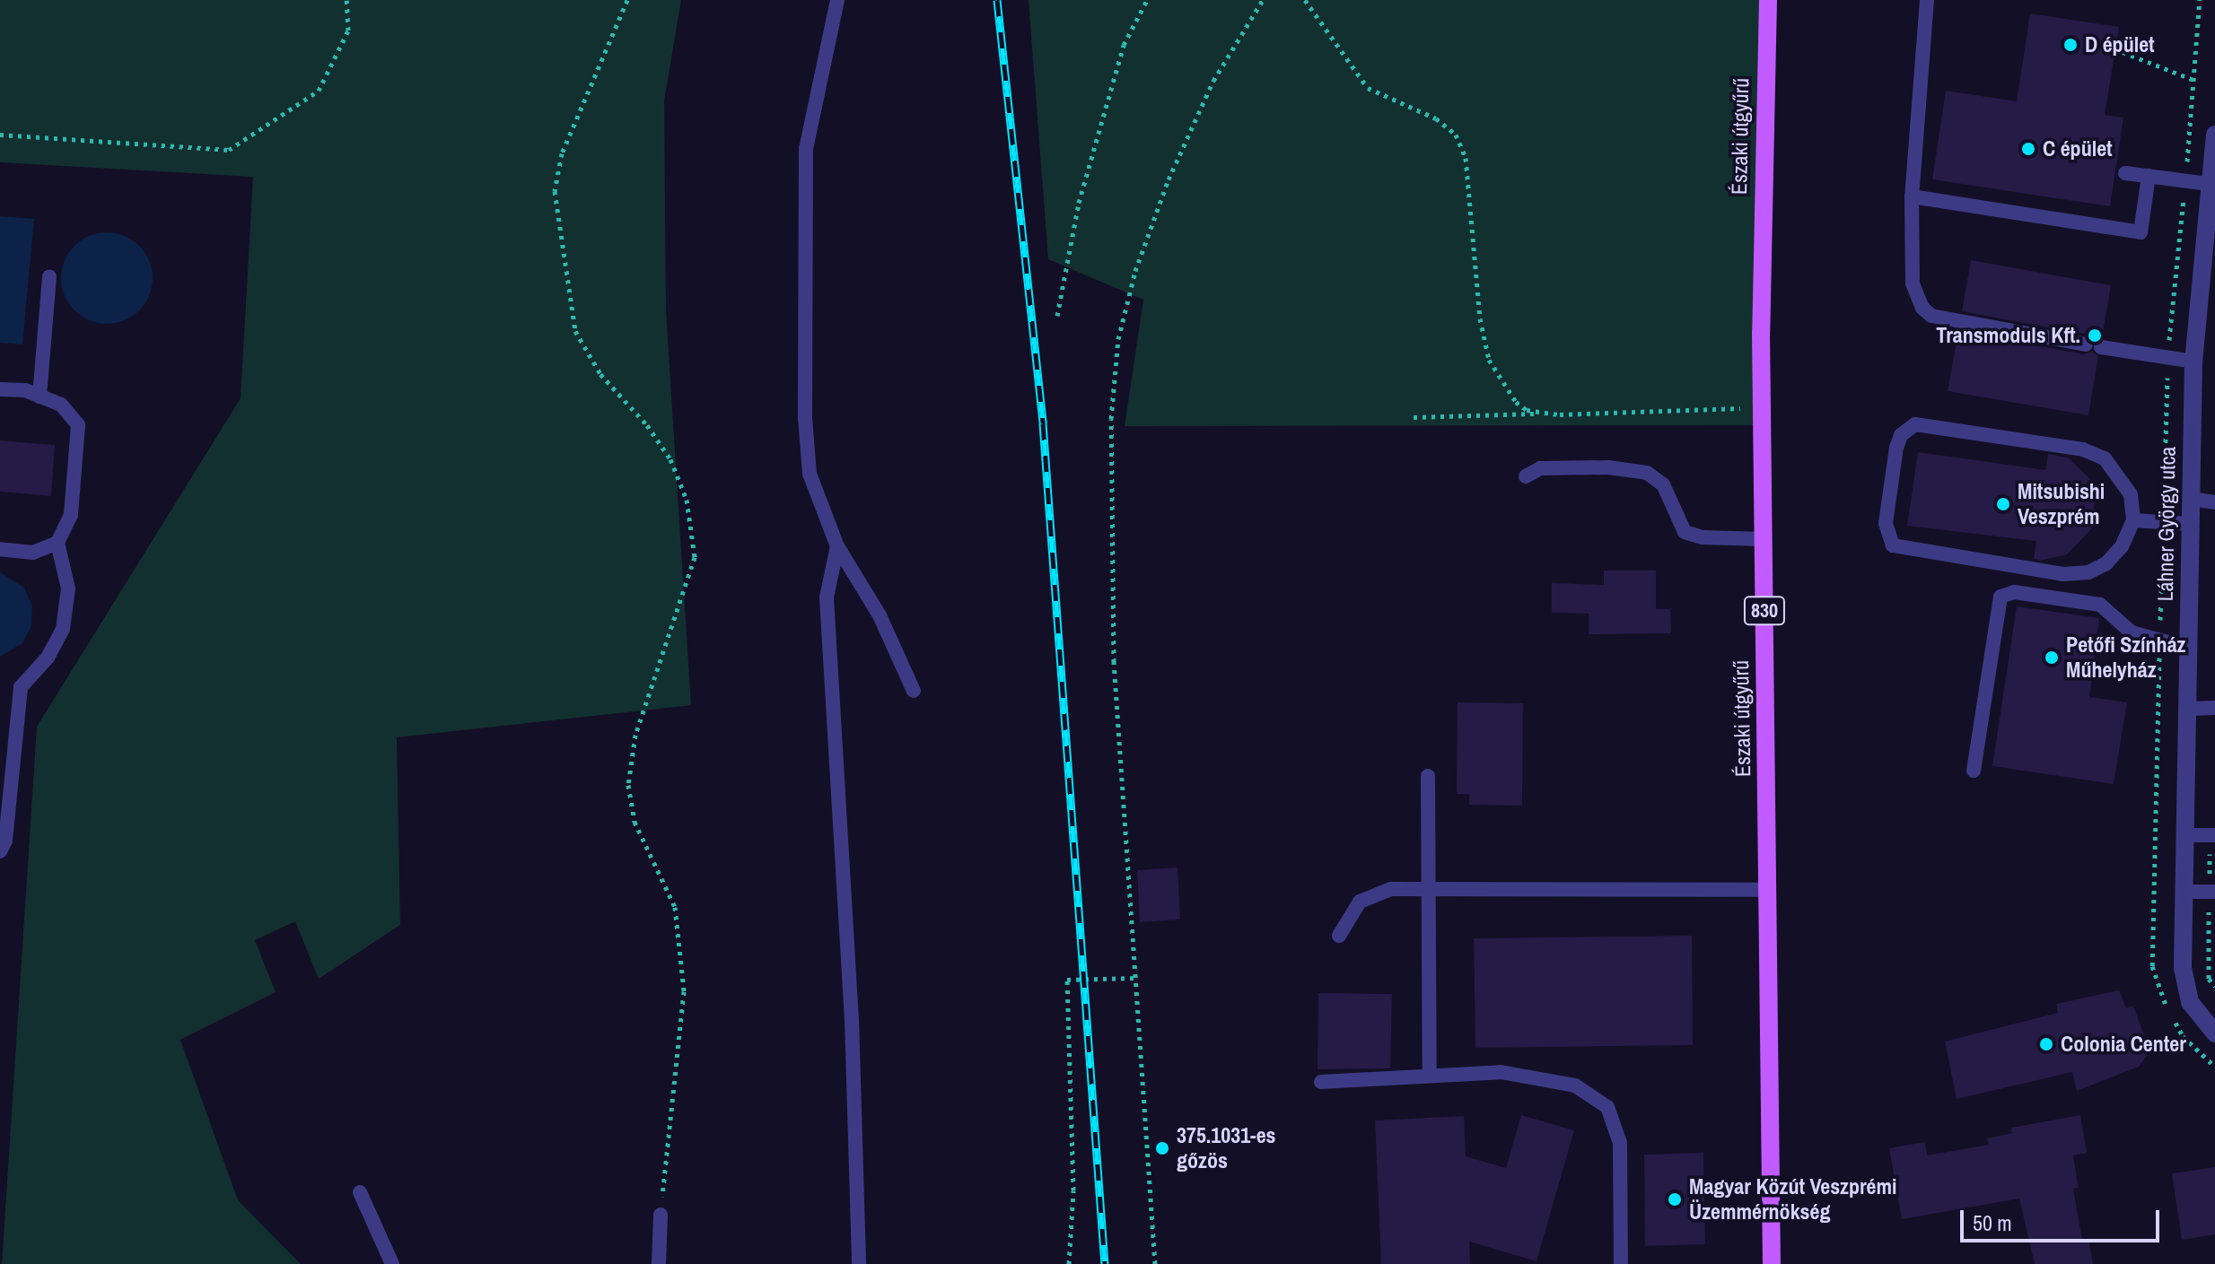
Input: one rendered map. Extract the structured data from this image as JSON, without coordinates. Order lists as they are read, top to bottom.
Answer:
{
  "streets": {
    "main road": ["Északi útgyűrű", "830"],
    "street": ["Láhner György utca"]
  },
  "places": [
    "D épület",
    "C épület",
    "Transmoduls Kft.",
    "Mitsubishi Veszprém",
    "Petőfi Színház Műhelyház",
    "Colonia Center",
    "375.1031-es gőzös",
    "Magyar Közút Veszprémi Üzemmérnökség"
  ],
  "scale_bar": "50 m"
}
